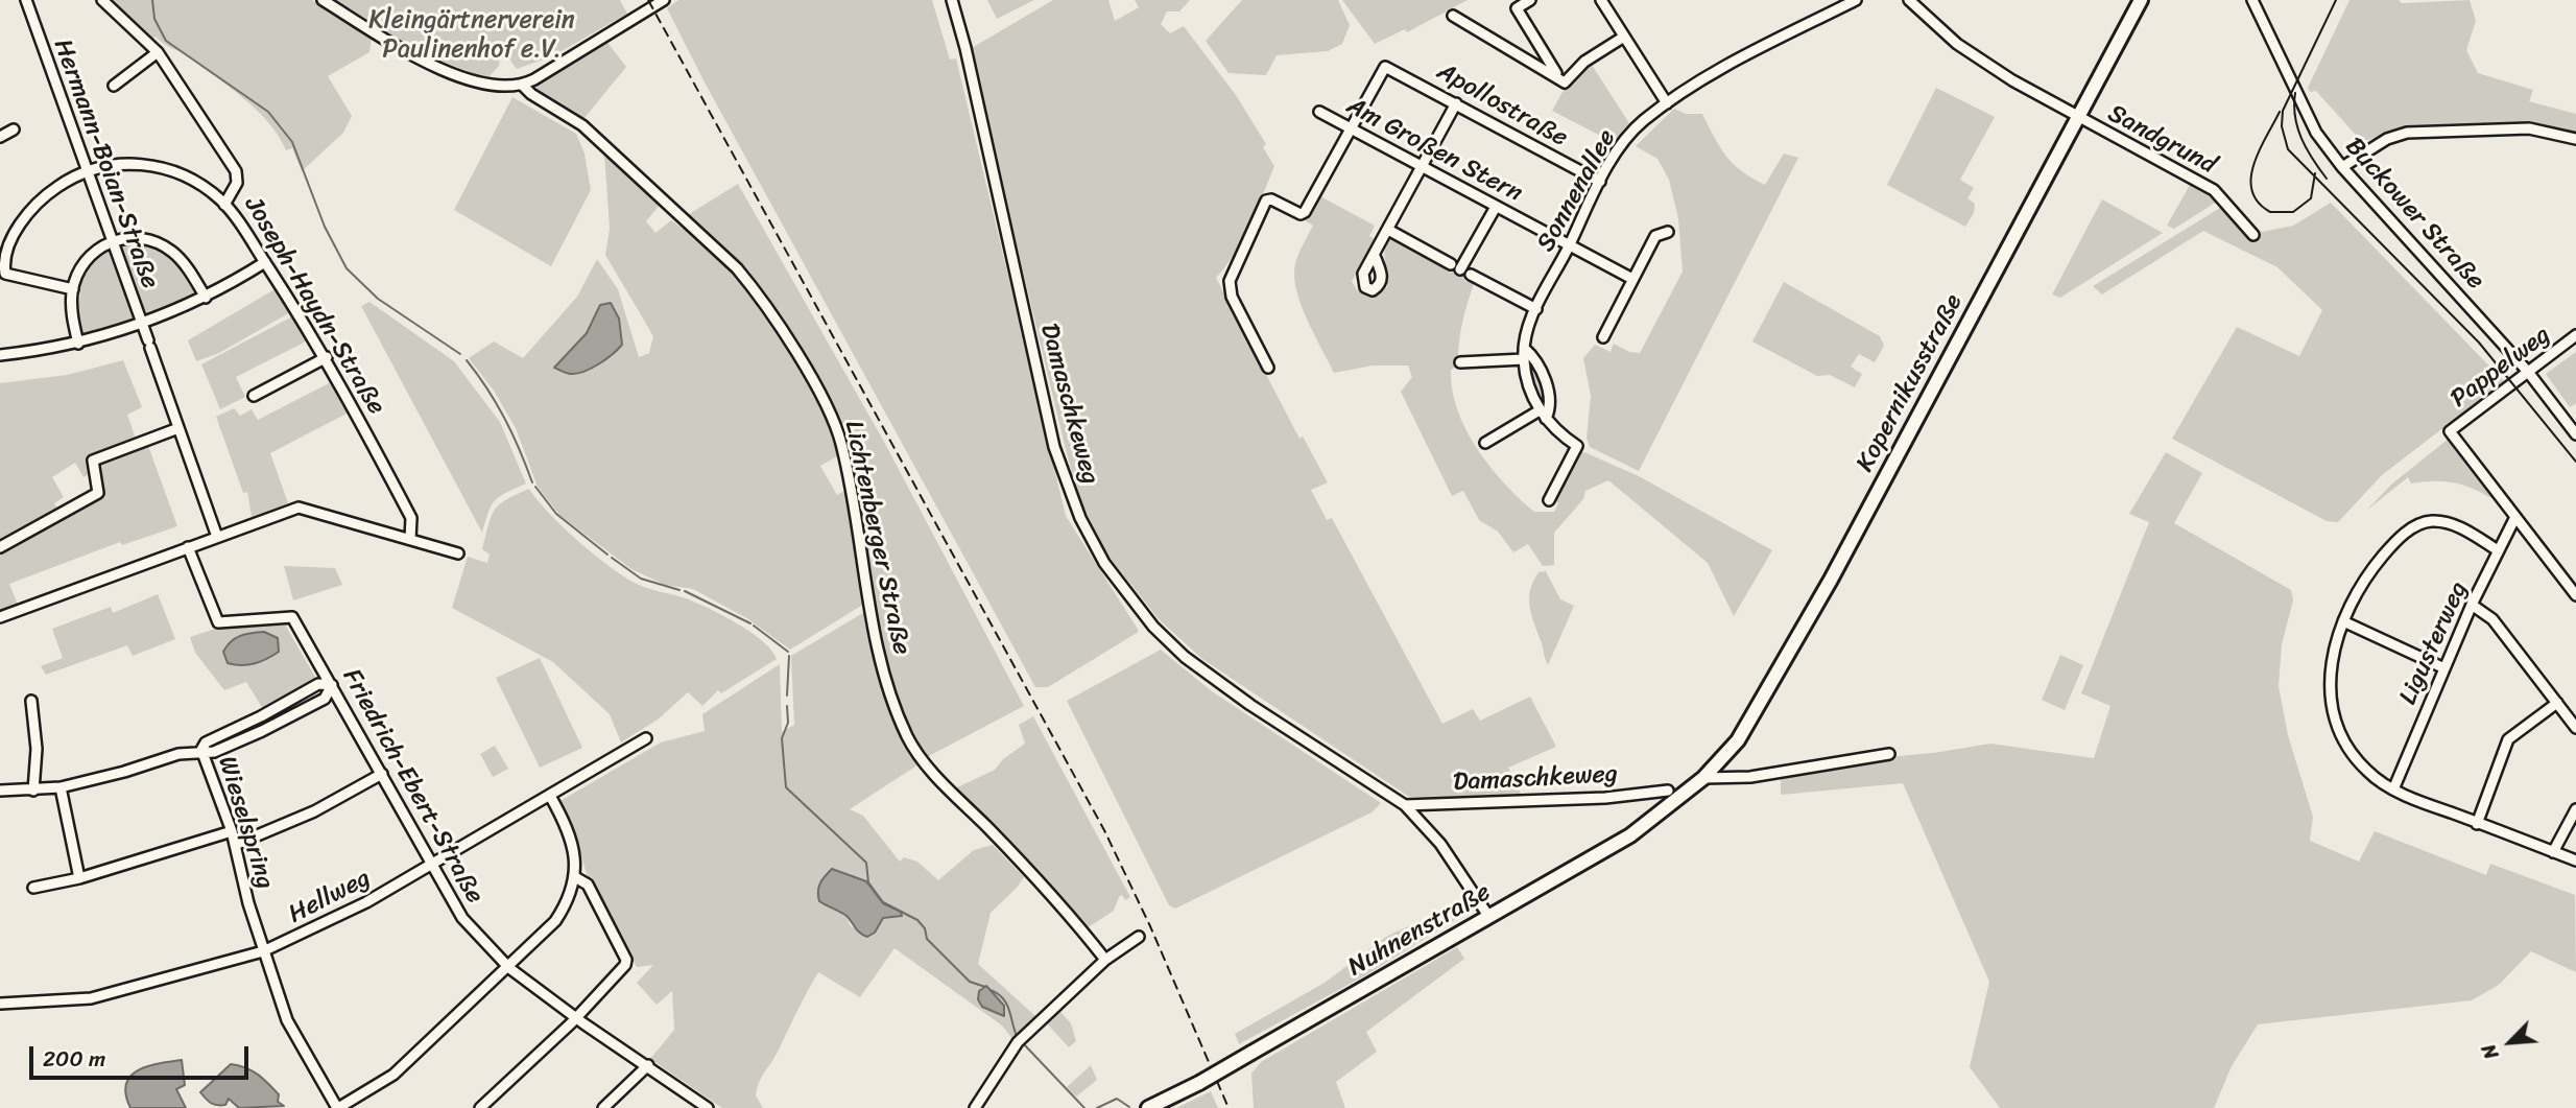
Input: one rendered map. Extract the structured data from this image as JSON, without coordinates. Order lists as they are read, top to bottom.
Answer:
{
  "streets": {
    "main road": ["Kopernikusstraße", "Nuhnenstraße"],
    "street": [
      "Apollostraße",
      "Sandgrund",
      "Am Großen Stern",
      "Hermann-Boian-Straße",
      "Sonnenallee",
      "Buckower Straße",
      "Joseph-Haydn-Straße",
      "Pappelweg",
      "Damaschkeweg",
      "Lichtenberger Straße",
      "Ligusterweg",
      "Friedrich-Ebert-Straße",
      "Wieselspring",
      "Hellweg"
    ]
  },
  "crossings": [
    ["Apollostraße", "Am Großen Stern"],
    ["Apollostraße", "Sonnenallee"],
    ["Sandgrund", "Kopernikusstraße"],
    ["Am Großen Stern", "Sonnenallee"],
    ["Buckower Straße", "Pappelweg"],
    ["Pappelweg", "Ligusterweg"],
    ["Kopernikusstraße", "Nuhnenstraße"],
    ["Damaschkeweg", "Nuhnenstraße"],
    ["Friedrich-Ebert-Straße", "Hellweg"],
    ["Wieselspring", "Hellweg"]
  ],
  "parks": ["Kleingärtnerverein Paulinenhof e.V."],
  "scale_bar": "200 m",
  "north": "bottom left"
}
